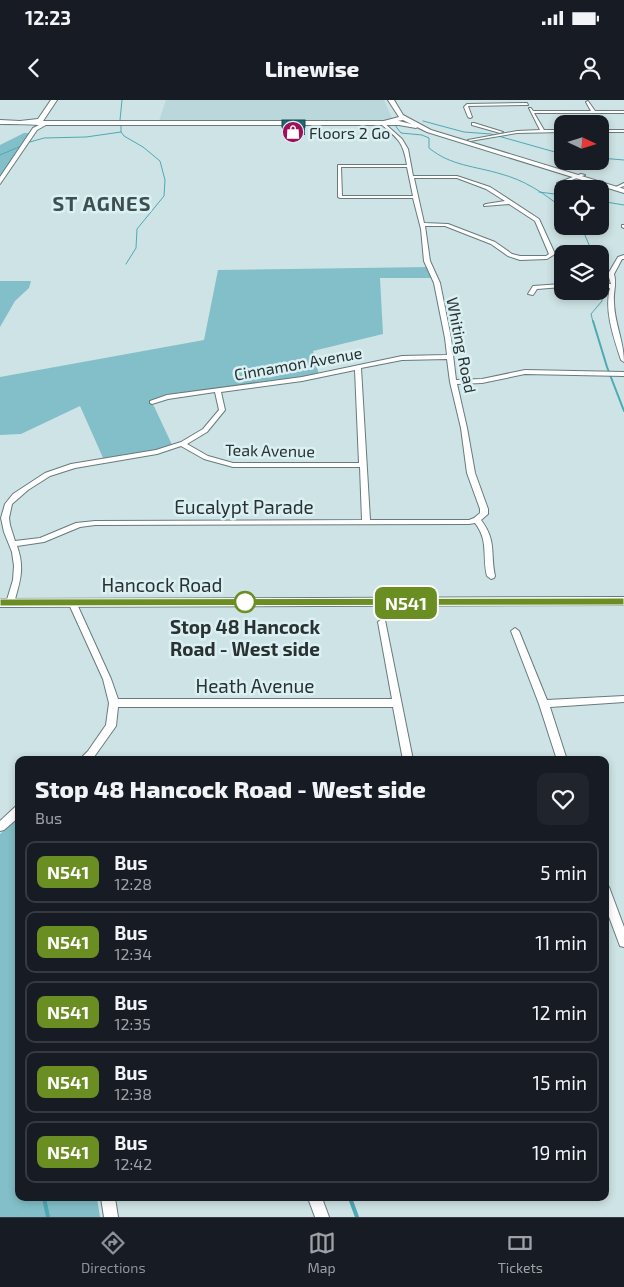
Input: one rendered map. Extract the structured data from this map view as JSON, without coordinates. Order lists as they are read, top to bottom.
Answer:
{
  "streets": {
    "main road": ["Hancock Road"],
    "street": [
      "Whiting Road",
      "Cinnamon Avenue",
      "Teak Avenue",
      "Eucalypt Parade",
      "Heath Avenue"
    ]
  },
  "crossings": [
    ["Whiting Road", "Cinnamon Avenue"],
    ["Whiting Road", "Eucalypt Parade"]
  ],
  "districts": ["ST AGNES"],
  "places": {
    "shop": ["Floors 2 Go"],
    "other": ["Stop 48 Hancock Road - West side"]
  },
  "lines": ["bus line N541"],
  "north": "right",
  "page": {
    "status": "12:23",
    "header": "Linewise",
    "on_map": "N541",
    "heading": ["Stop 48 Hancock Road - West side", "Bus"],
    "list": [
      {
        "mark": "N541",
        "name": "Bus",
        "note": "12:28",
        "value": "5 min"
      },
      {
        "mark": "N541",
        "name": "Bus",
        "note": "12:34",
        "value": "11 min"
      },
      {
        "mark": "N541",
        "name": "Bus",
        "note": "12:35",
        "value": "12 min"
      },
      {
        "mark": "N541",
        "name": "Bus",
        "note": "12:38",
        "value": "15 min"
      },
      {
        "mark": "N541",
        "name": "Bus",
        "note": "12:42",
        "value": "19 min"
      }
    ],
    "tabs": ["Directions", "Map", "Tickets"]
  }
}
